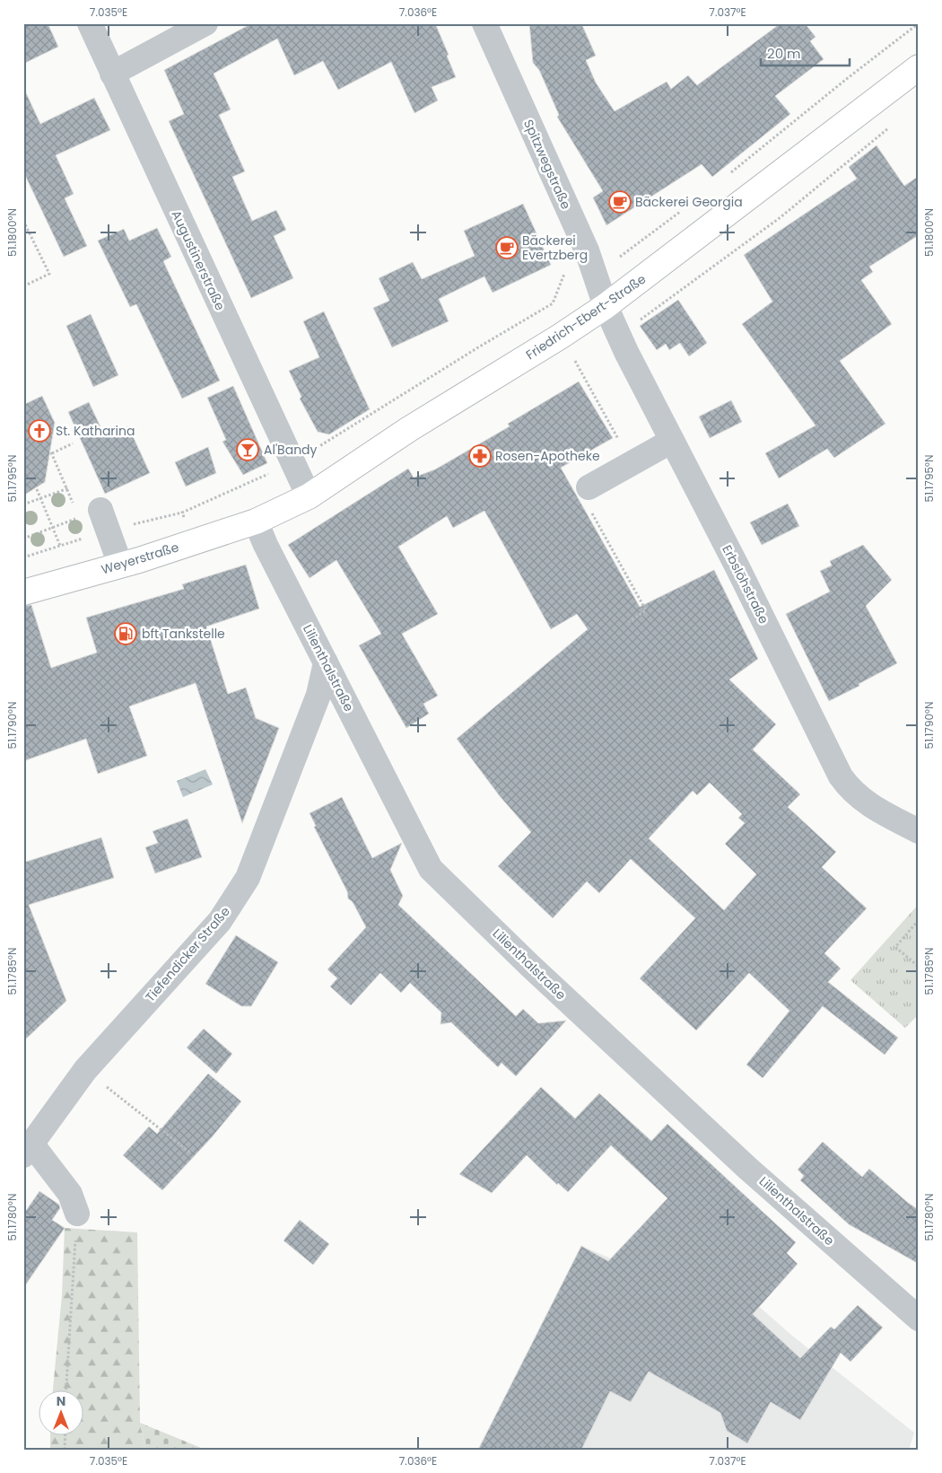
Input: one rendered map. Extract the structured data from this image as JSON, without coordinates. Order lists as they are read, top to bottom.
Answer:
{
  "streets": {
    "main road": ["Friedrich-Ebert-Straße", "Weyerstraße"],
    "street": [
      "Spitzwegstraße",
      "Augustinerstraße",
      "Erbslöhstraße",
      "Lilienthalstraße",
      "Tiefendicker Straße"
    ]
  },
  "crossings": [
    ["Spitzwegstraße", "Friedrich-Ebert-Straße"],
    ["Spitzwegstraße", "Erbslöhstraße"],
    ["Augustinerstraße", "Friedrich-Ebert-Straße"],
    ["Friedrich-Ebert-Straße", "Weyerstraße"],
    ["Friedrich-Ebert-Straße", "Erbslöhstraße"],
    ["Friedrich-Ebert-Straße", "Lilienthalstraße"],
    ["Weyerstraße", "Lilienthalstraße"],
    ["Lilienthalstraße", "Tiefendicker Straße"]
  ],
  "places": {
    "cafe": ["Bäckerei Georgia", "Bäckerei Evertzberg"],
    "church": ["St. Katharina"],
    "bar": ["Al'Bandy"],
    "pharmacy": ["Rosen-Apotheke"],
    "fuel station": ["bft Tankstelle"]
  },
  "scale_bar": "20 m",
  "north": "top",
  "coordinates": [
    "7.035°E",
    "7.036°E",
    "7.037°E",
    "51.1800°N",
    "51.1795°N",
    "51.1790°N",
    "51.1785°N",
    "51.1780°N"
  ]
}
